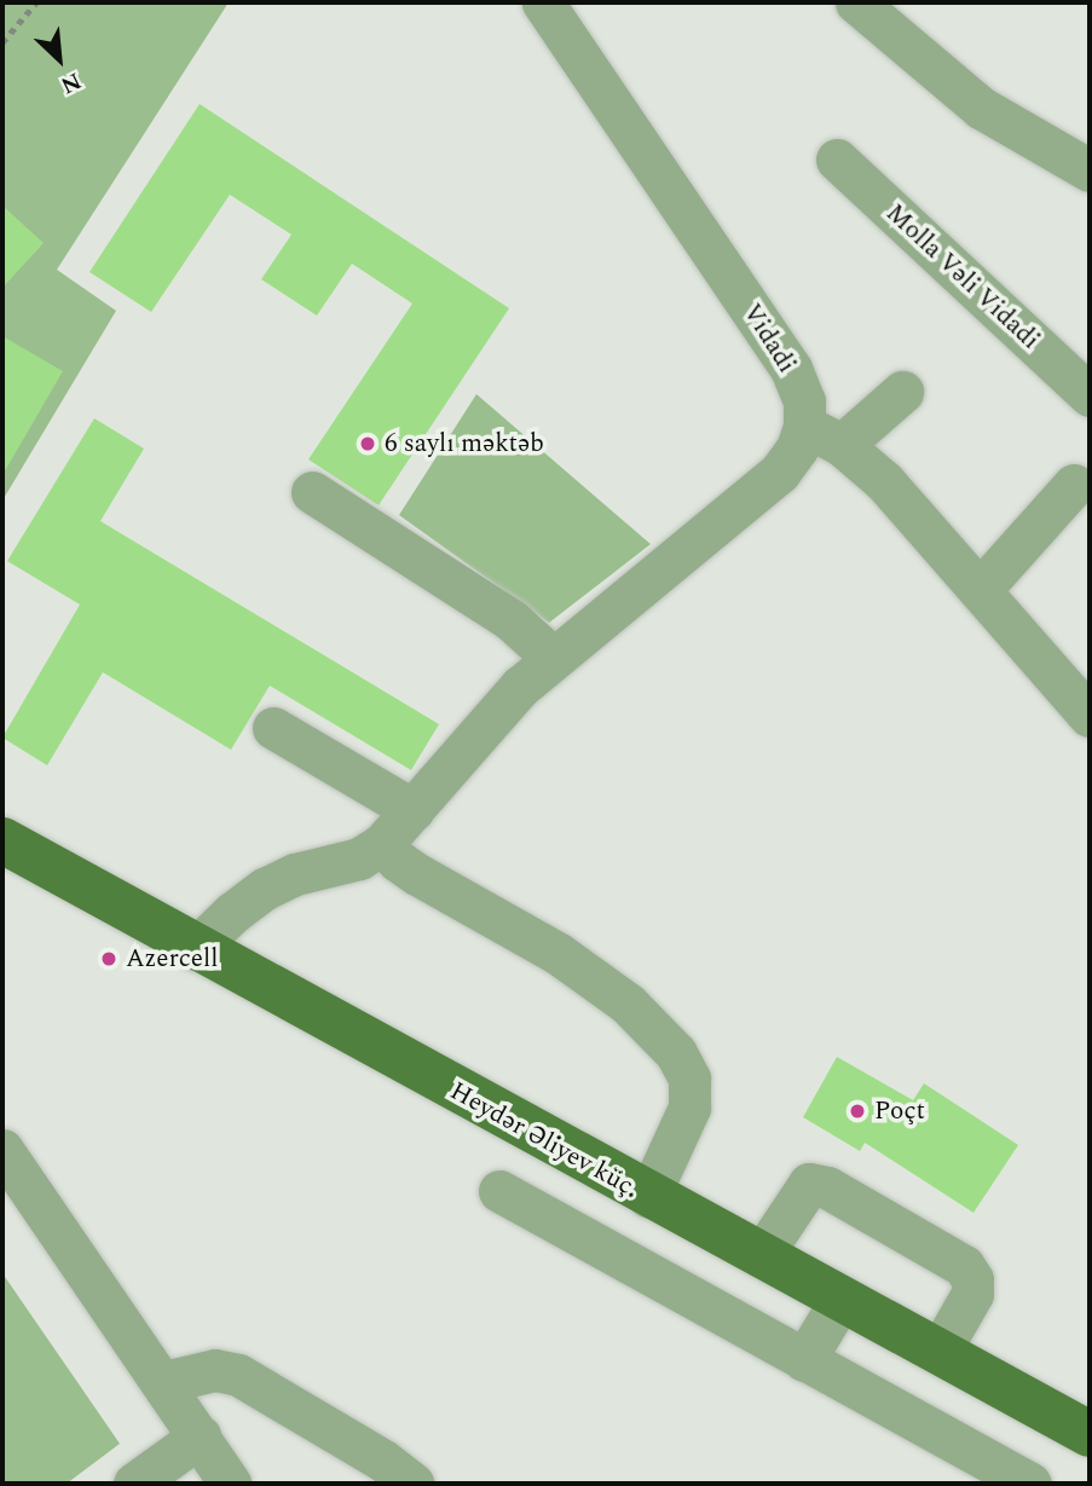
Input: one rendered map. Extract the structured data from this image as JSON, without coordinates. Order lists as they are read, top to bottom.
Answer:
{
  "streets": {
    "main road": ["Heydər Əliyev küç."],
    "street": ["Molla Vəli Vidadi", "Vidadi"]
  },
  "places": ["6 saylı məktəb", "Azercell", "Poçt"],
  "north": "bottom right"
}
